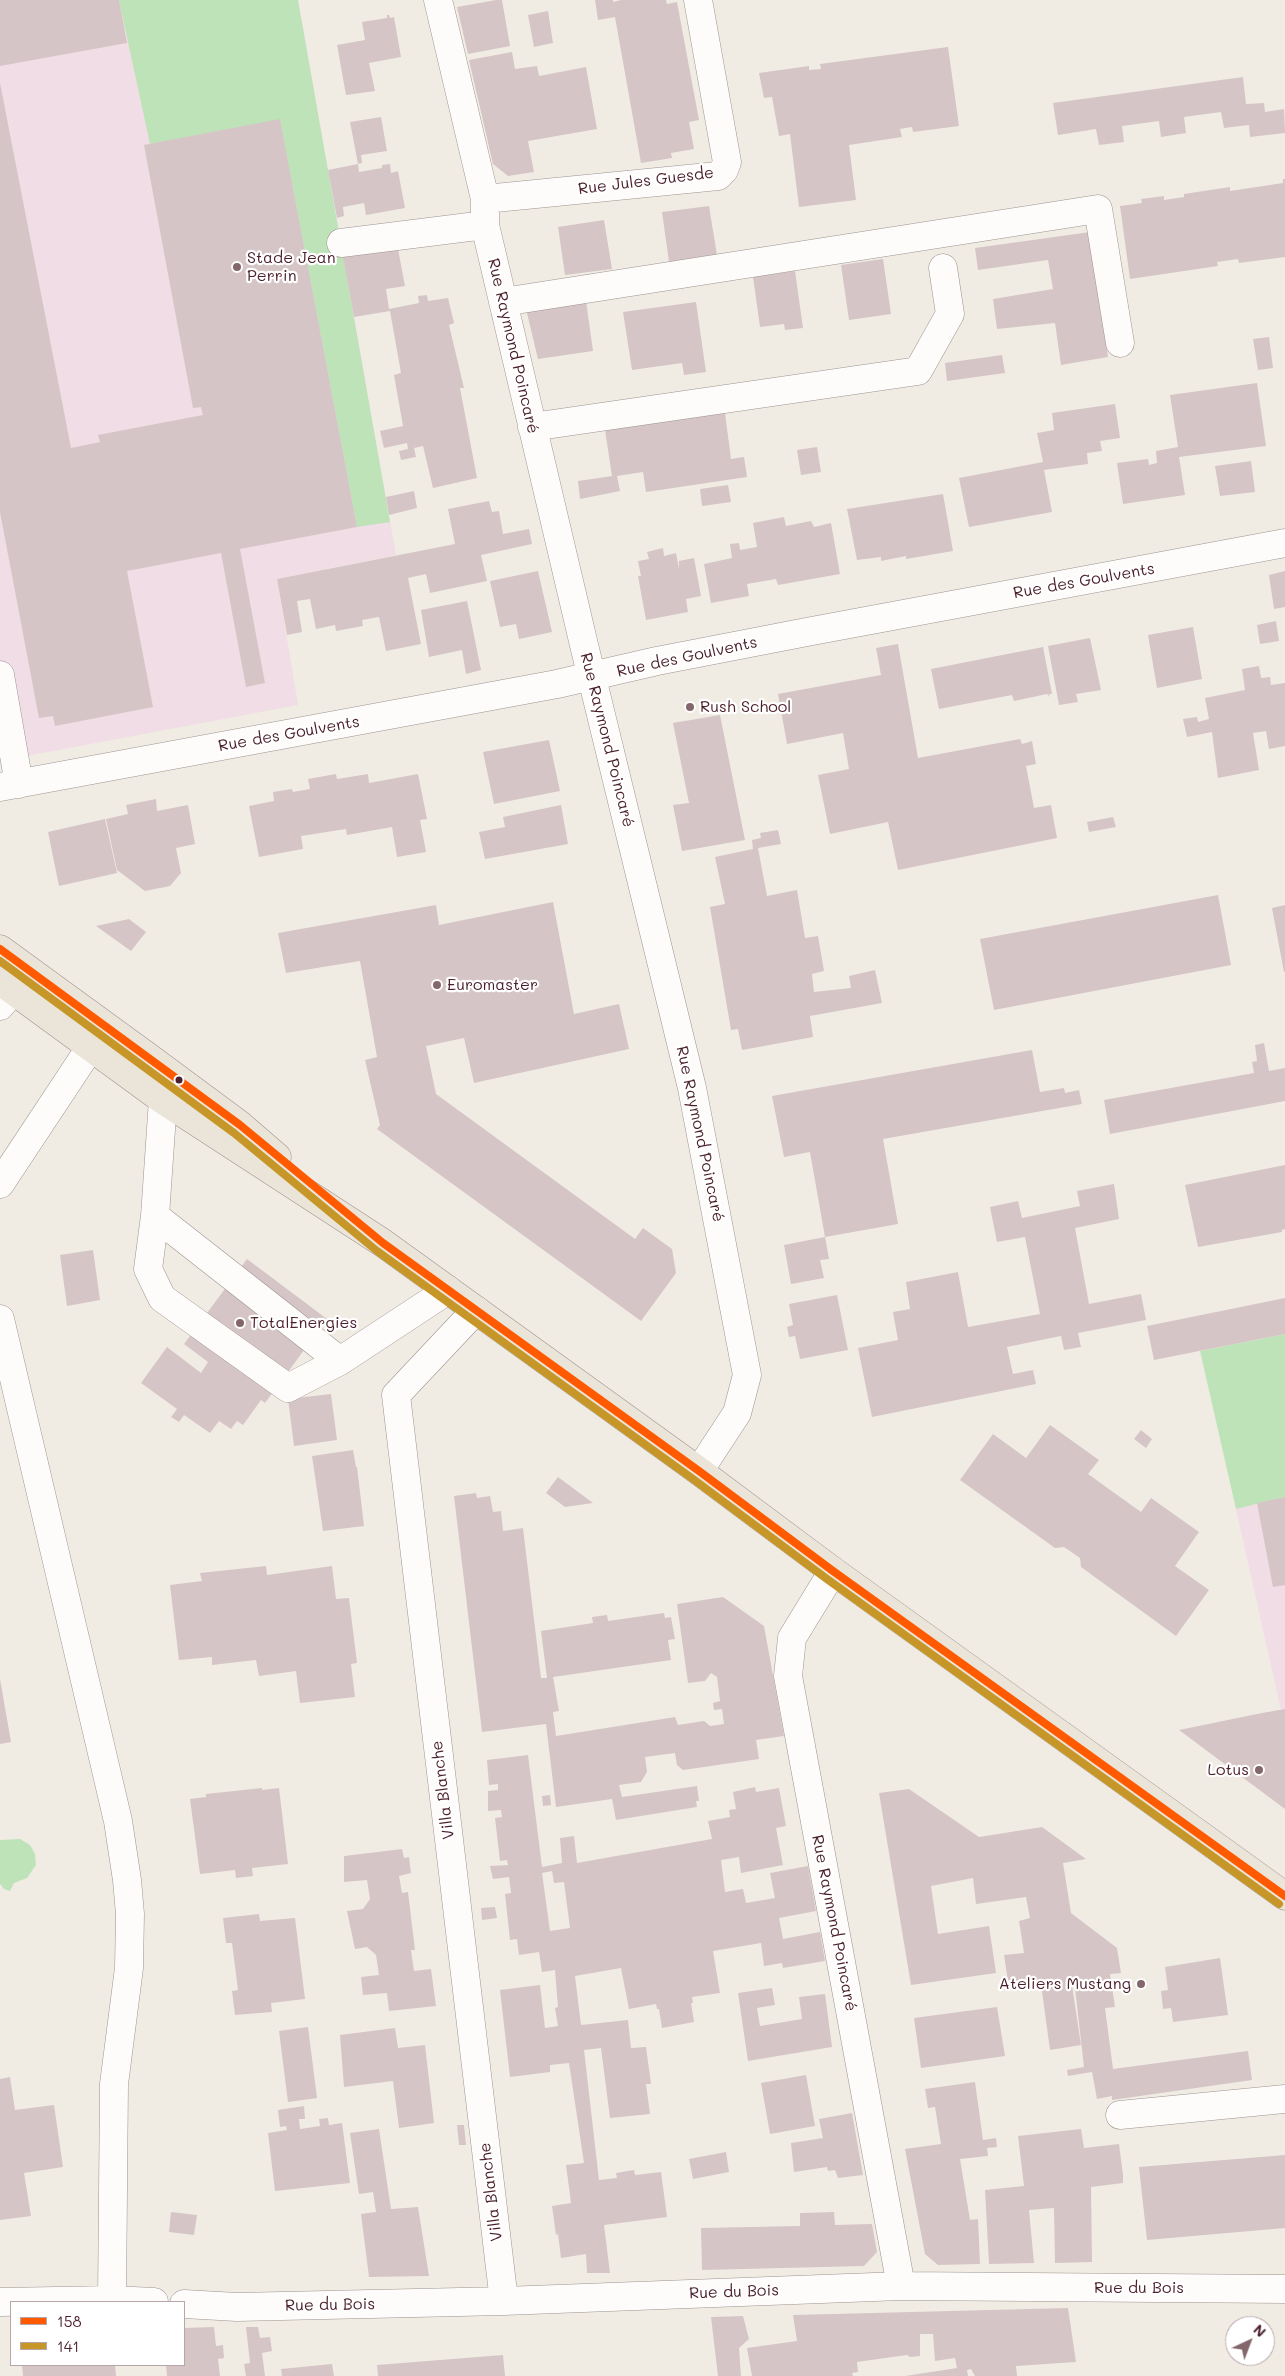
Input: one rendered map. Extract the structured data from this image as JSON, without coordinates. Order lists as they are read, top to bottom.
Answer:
{
  "streets": {
    "street": [
      "Rue Jules Guesde",
      "Rue Raymond Poincaré",
      "Rue des Goulvents",
      "Villa Blanche",
      "Rue du Bois"
    ]
  },
  "crossings": [
    ["Rue Jules Guesde", "Rue Raymond Poincaré"],
    ["Rue Raymond Poincaré", "Rue des Goulvents"],
    ["Rue Raymond Poincaré", "Rue du Bois"],
    ["Villa Blanche", "Rue du Bois"]
  ],
  "places": [
    "Stade Jean Perrin",
    "Rush School",
    "Euromaster",
    "TotalEnergies",
    "Lotus",
    "Ateliers Mustang"
  ],
  "lines": ["transit line 158", "transit line 141"],
  "legend": ["158", "141"],
  "north": "top right"
}
